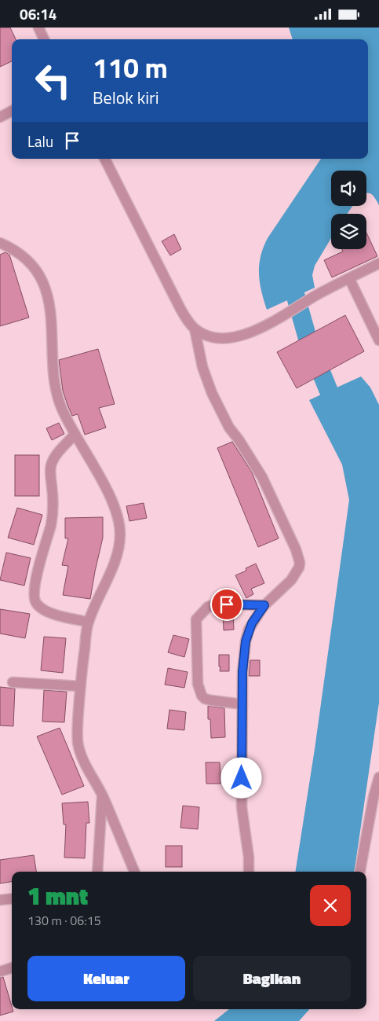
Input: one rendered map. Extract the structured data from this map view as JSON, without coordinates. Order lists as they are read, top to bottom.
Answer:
{
  "page": {
    "status": "06:14",
    "turn": ["110 m", "Belok kiri"],
    "then": "Lalu",
    "heading": ["1 mnt", "130 m · 06:15"],
    "buttons": ["Keluar", "Bagikan"]
  }
}
